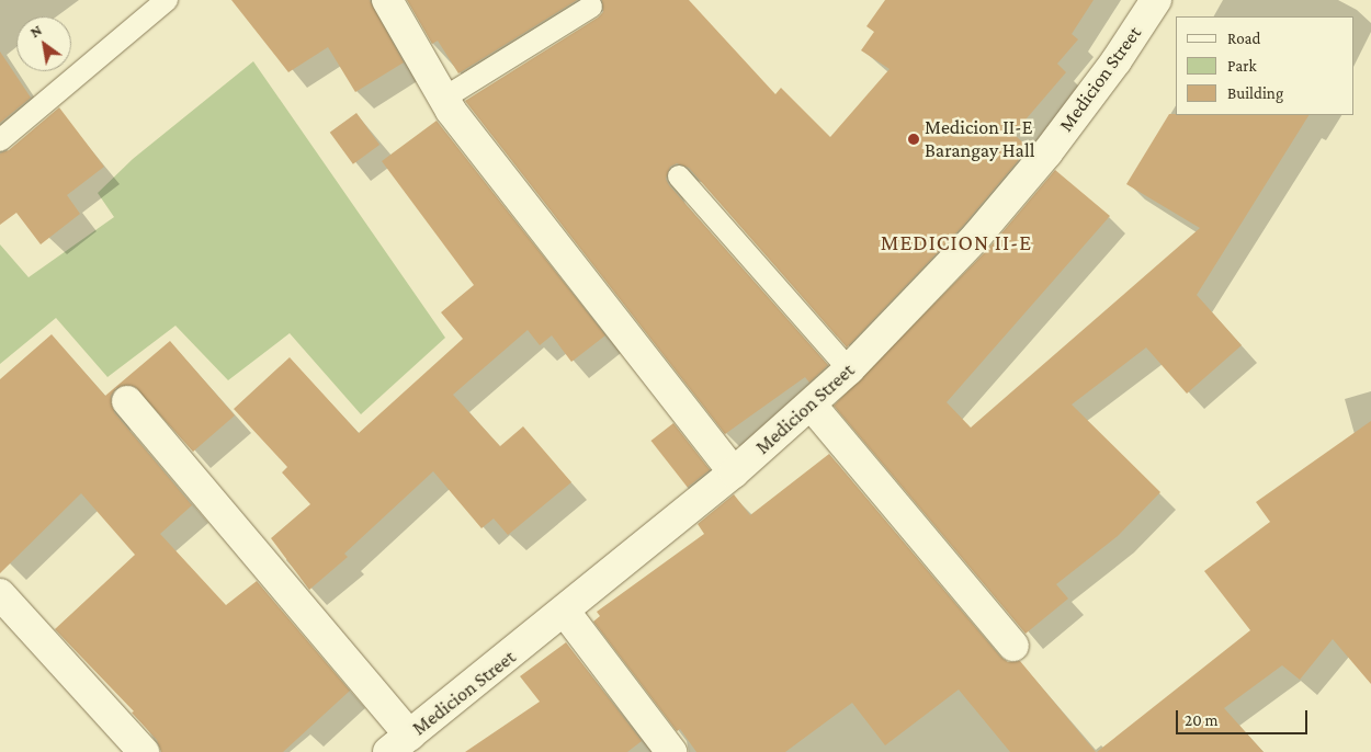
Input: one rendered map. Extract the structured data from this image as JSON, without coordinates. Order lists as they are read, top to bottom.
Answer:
{
  "streets": {
    "street": ["Medicion Street"]
  },
  "districts": ["MEDICION II-E"],
  "places": ["Medicion II-E Barangay Hall"],
  "legend": ["Road", "Park", "Building"],
  "scale_bar": "20 m",
  "north": "top left"
}
